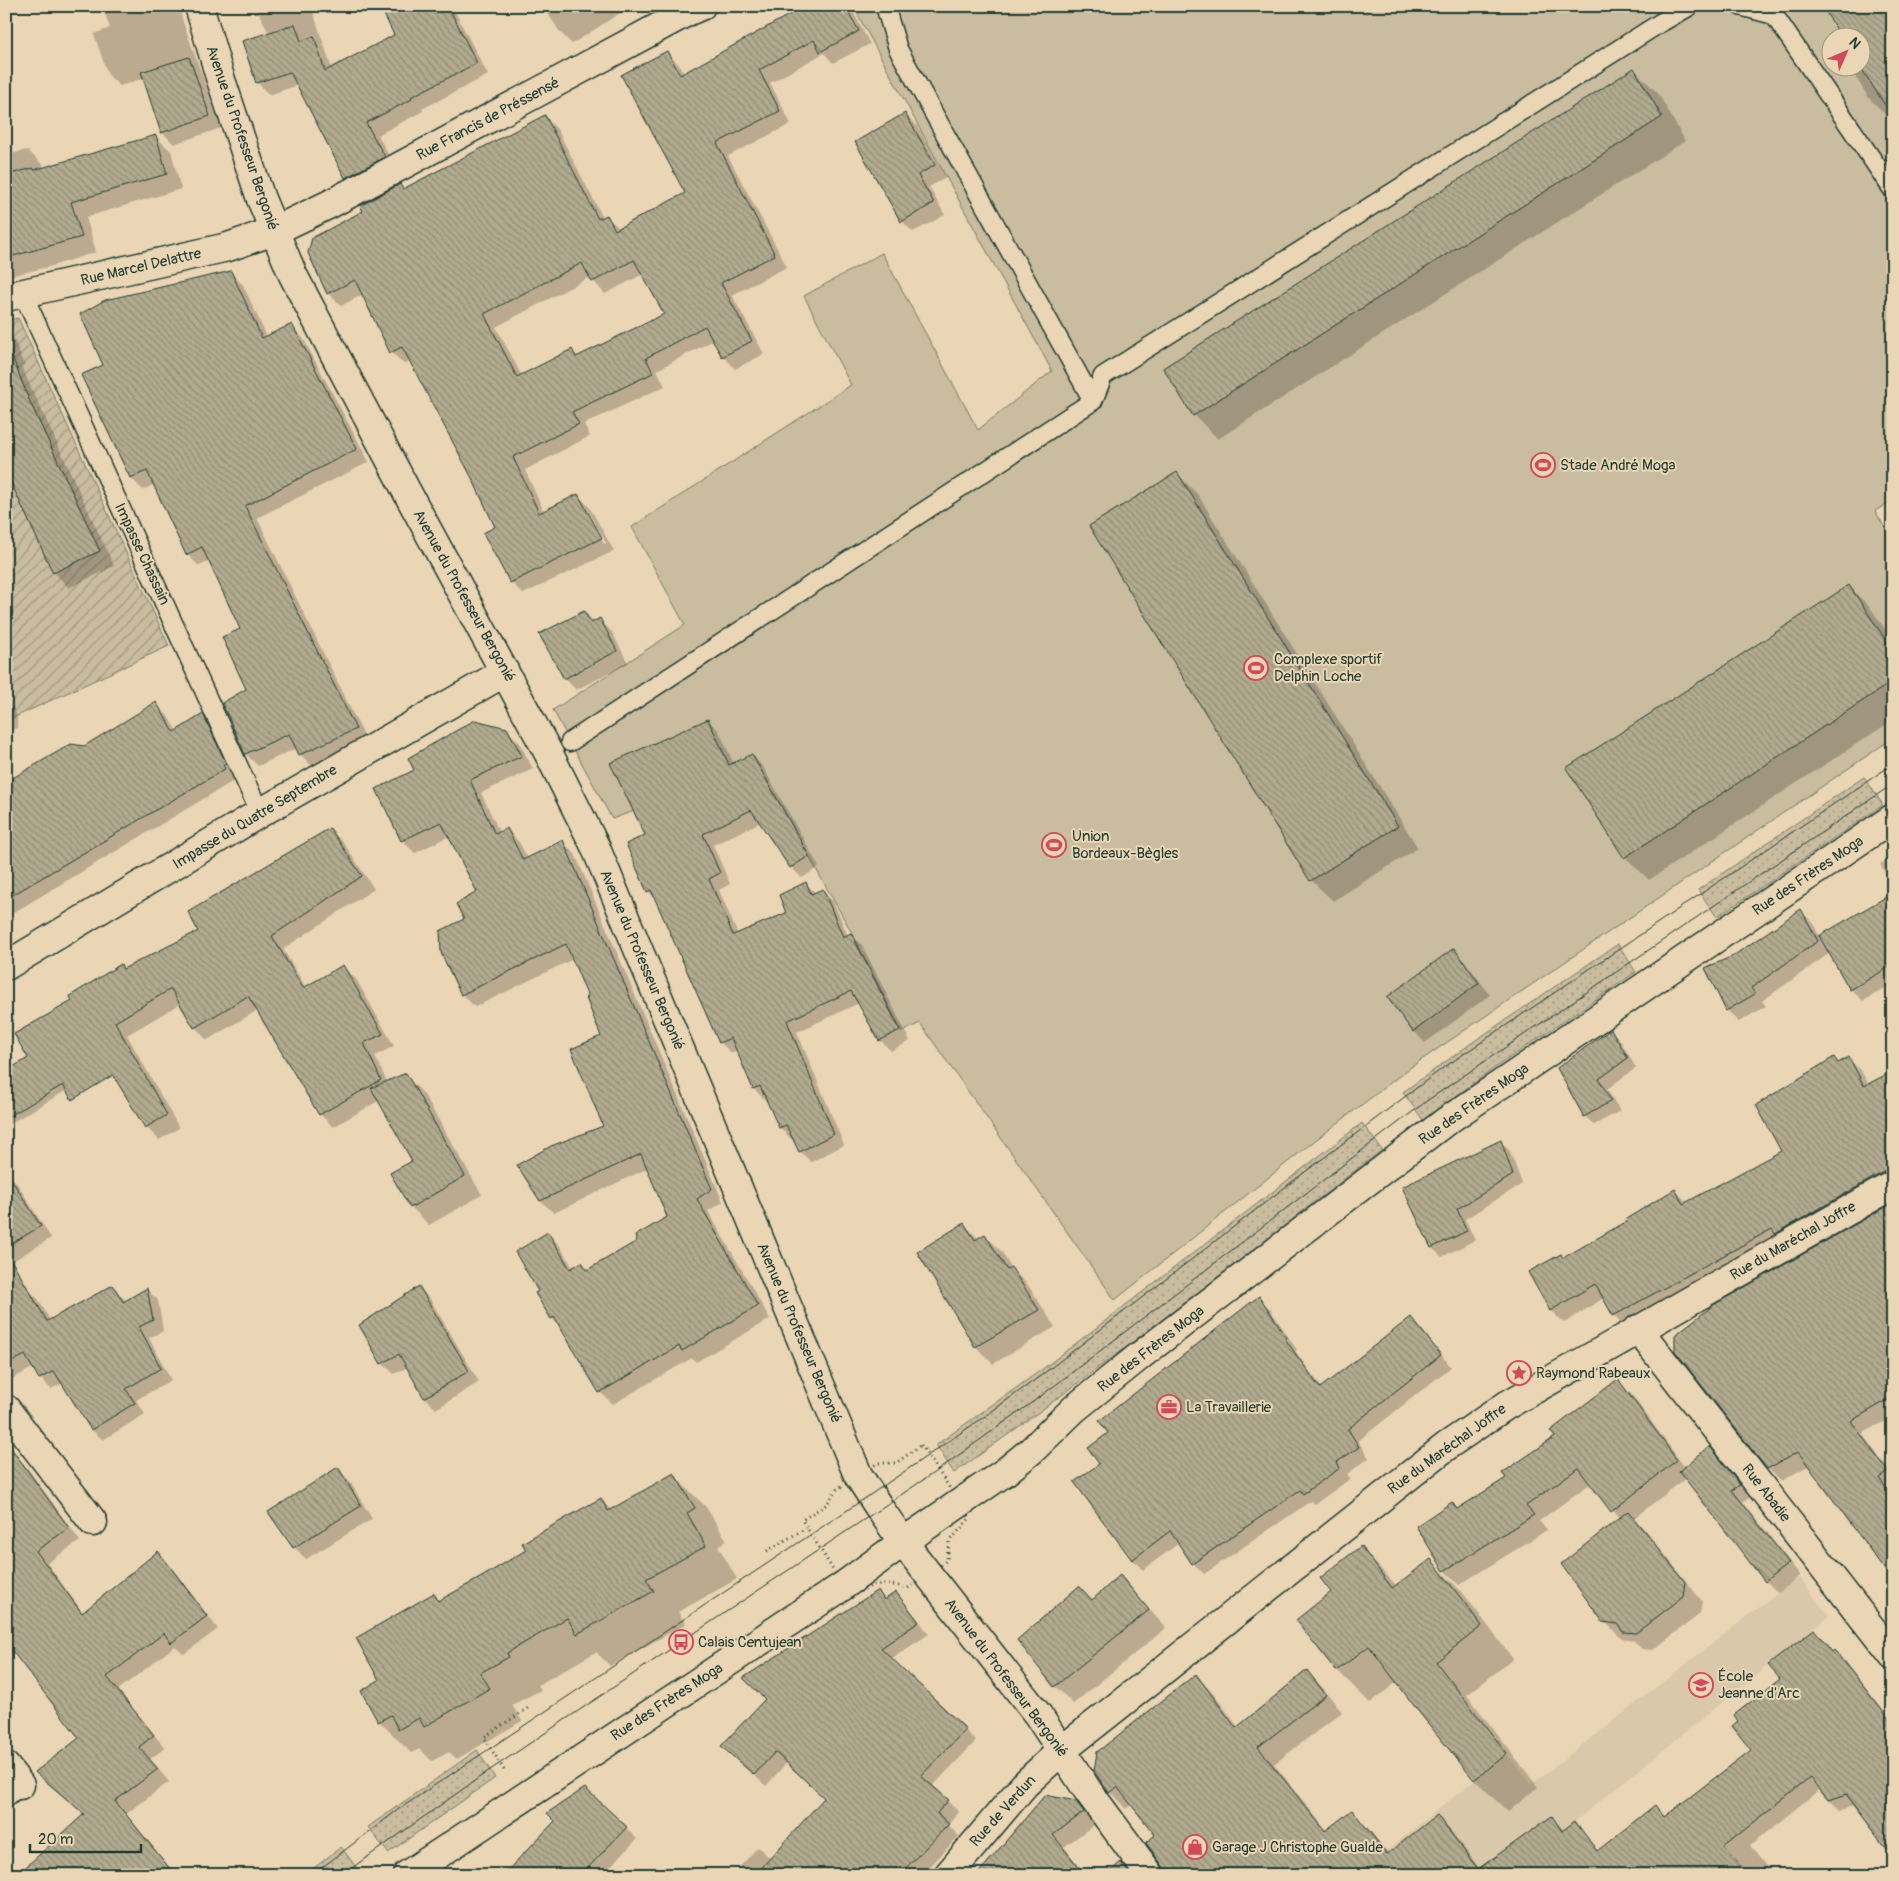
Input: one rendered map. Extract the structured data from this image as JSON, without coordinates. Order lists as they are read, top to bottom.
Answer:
{
  "streets": {
    "street": [
      "Rue Francis de Préssensé",
      "Avenue du Professeur Bergonié",
      "Rue Marcel Delattre",
      "Impasse du Quatre Septembre",
      "Rue des Frères Moga",
      "Rue du Maréchal Joffre",
      "Rue Abadie",
      "Rue de Verdun"
    ],
    "lane": ["Impasse Chassain"]
  },
  "crossings": [
    ["Rue Francis de Préssensé", "Avenue du Professeur Bergonié"],
    ["Rue Francis de Préssensé", "Rue Marcel Delattre"],
    ["Avenue du Professeur Bergonié", "Rue Marcel Delattre"],
    ["Avenue du Professeur Bergonié", "Impasse du Quatre Septembre"],
    ["Avenue du Professeur Bergonié", "Rue des Frères Moga"],
    ["Avenue du Professeur Bergonié", "Rue du Maréchal Joffre"],
    ["Avenue du Professeur Bergonié", "Rue de Verdun"],
    ["Rue Marcel Delattre", "Impasse Chassain"],
    ["Impasse Chassain", "Impasse du Quatre Septembre"],
    ["Rue du Maréchal Joffre", "Rue Abadie"],
    ["Rue du Maréchal Joffre", "Rue de Verdun"]
  ],
  "places": {
    "sports": ["Stade André Moga", "Complexe sportif Delphin Loche", "Union Bordeaux-Bègles"],
    "place": ["Raymond Rabeaux"],
    "office": ["La Travaillerie"],
    "bus stop": ["Calais Centujean"],
    "school or university": ["École Jeanne d'Arc"],
    "shop": ["Garage J Christophe Gualde"]
  },
  "scale_bar": "20 m",
  "north": "top right"
}
